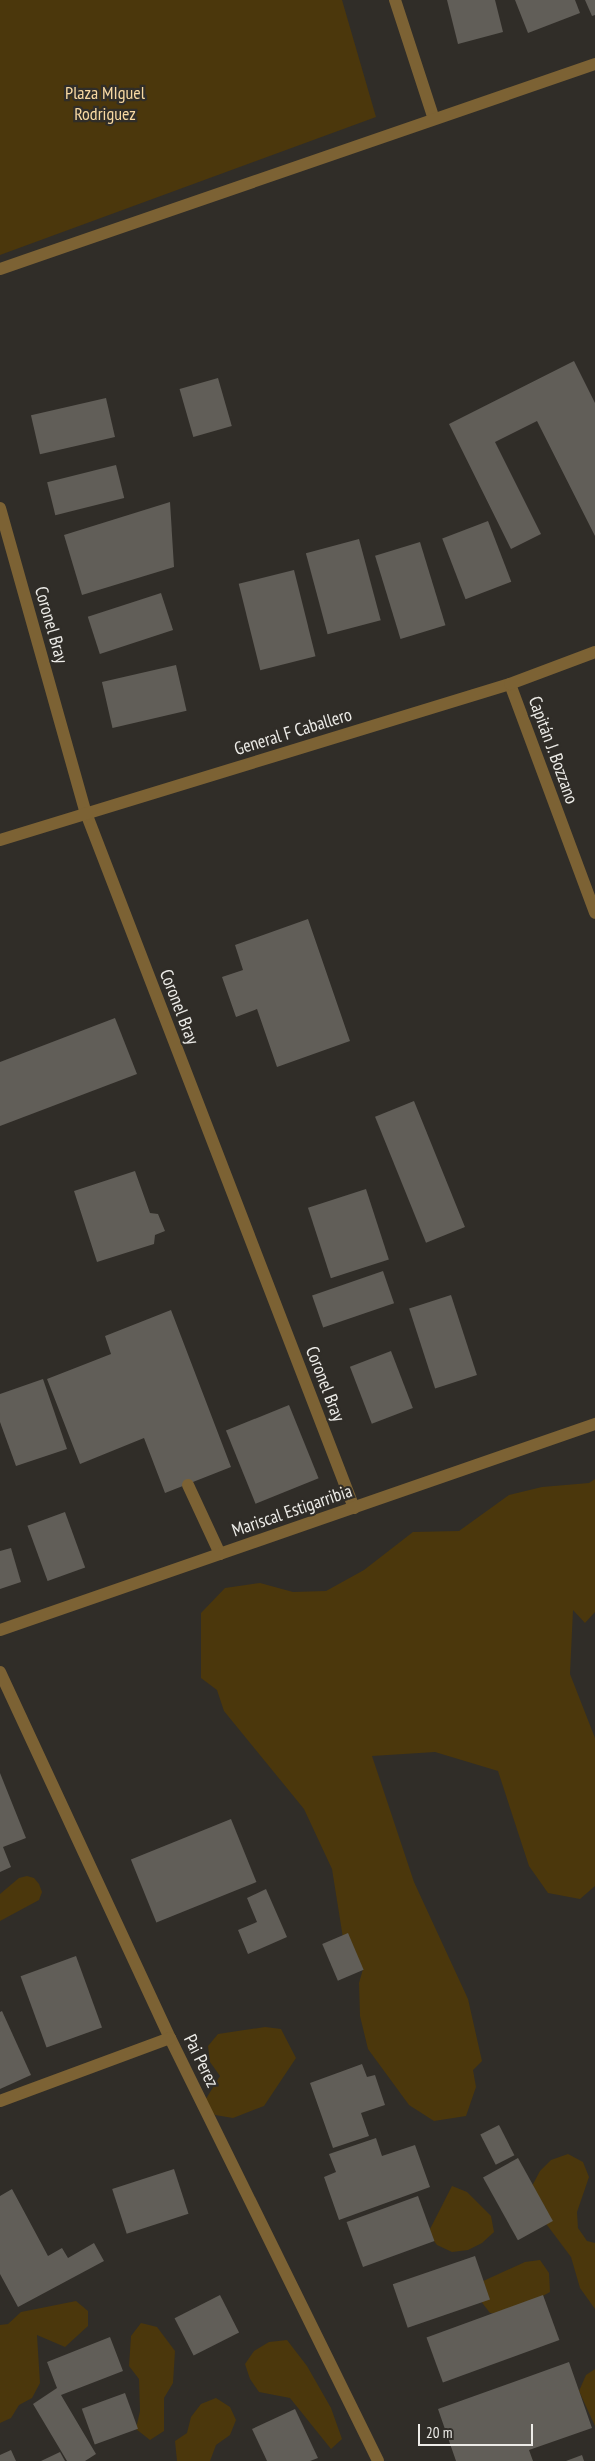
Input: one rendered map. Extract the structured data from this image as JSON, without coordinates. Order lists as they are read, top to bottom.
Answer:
{
  "streets": {
    "street": [
      "Coronel Bray",
      "General F Caballero",
      "Capitán J. Bozzano",
      "Mariscal Estigarribia",
      "Pai Perez"
    ]
  },
  "crossings": [
    ["Coronel Bray", "General F Caballero"],
    ["Coronel Bray", "Mariscal Estigarribia"],
    ["General F Caballero", "Capitán J. Bozzano"]
  ],
  "parks": ["Plaza MIguel Rodriguez"],
  "scale_bar": "20 m"
}
